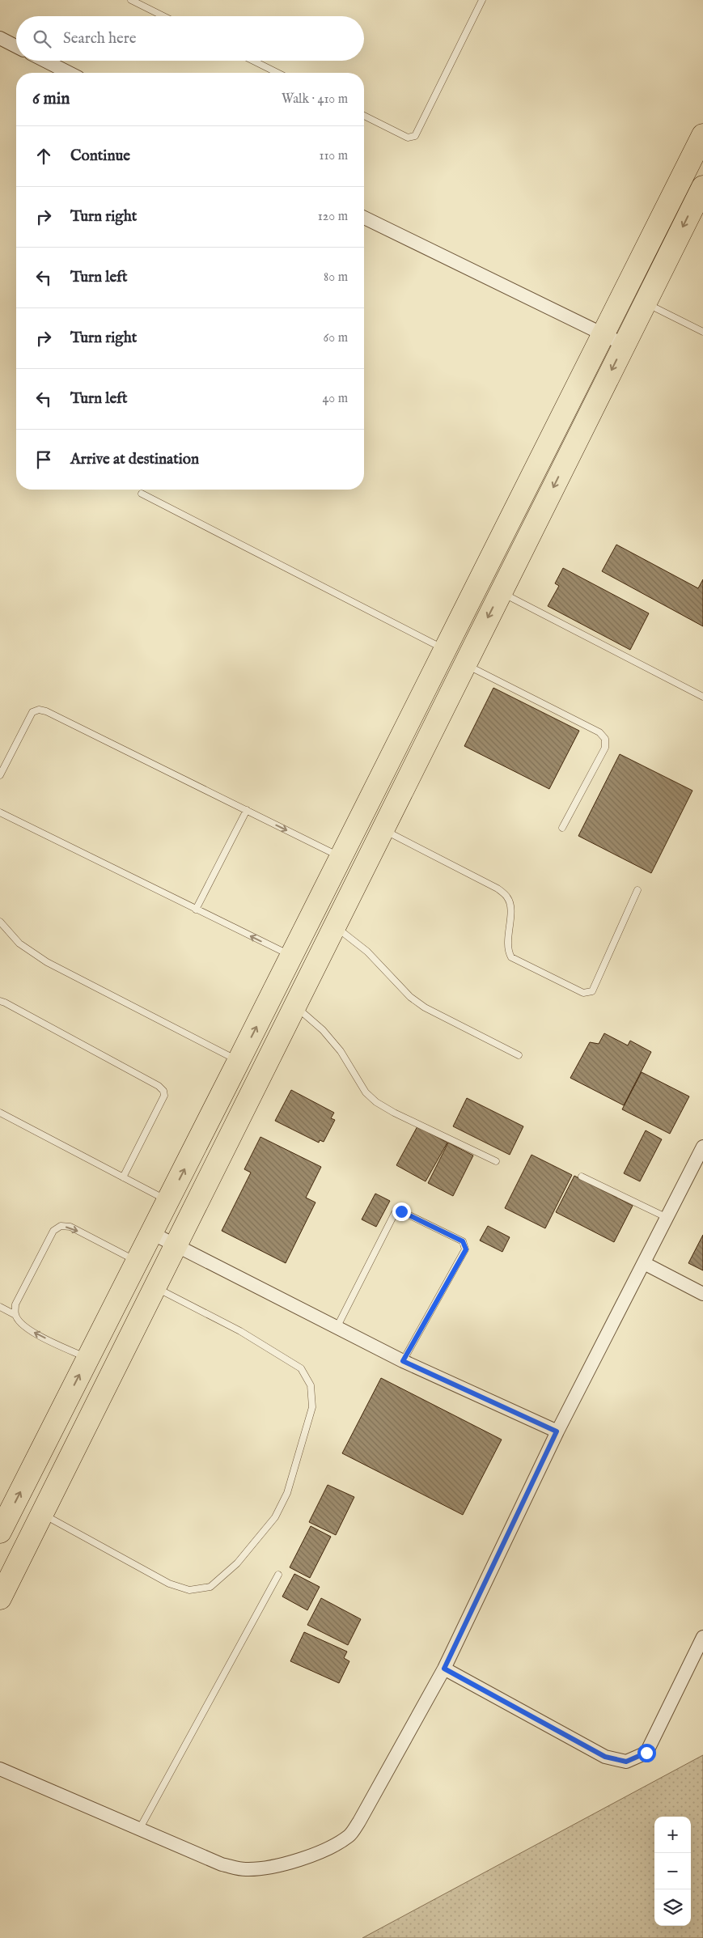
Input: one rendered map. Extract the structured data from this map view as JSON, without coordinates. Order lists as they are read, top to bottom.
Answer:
{
  "page": {
    "search": "Search here",
    "heading": ["6 min", "Walk · 410 m"],
    "list": [
      ["Continue", "110 m"],
      ["Turn right", "120 m"],
      ["Turn left", "80 m"],
      ["Turn right", "60 m"],
      ["Turn left", "40 m"],
      "Arrive at destination"
    ],
    "map_buttons": ["+", "−"]
  }
}
